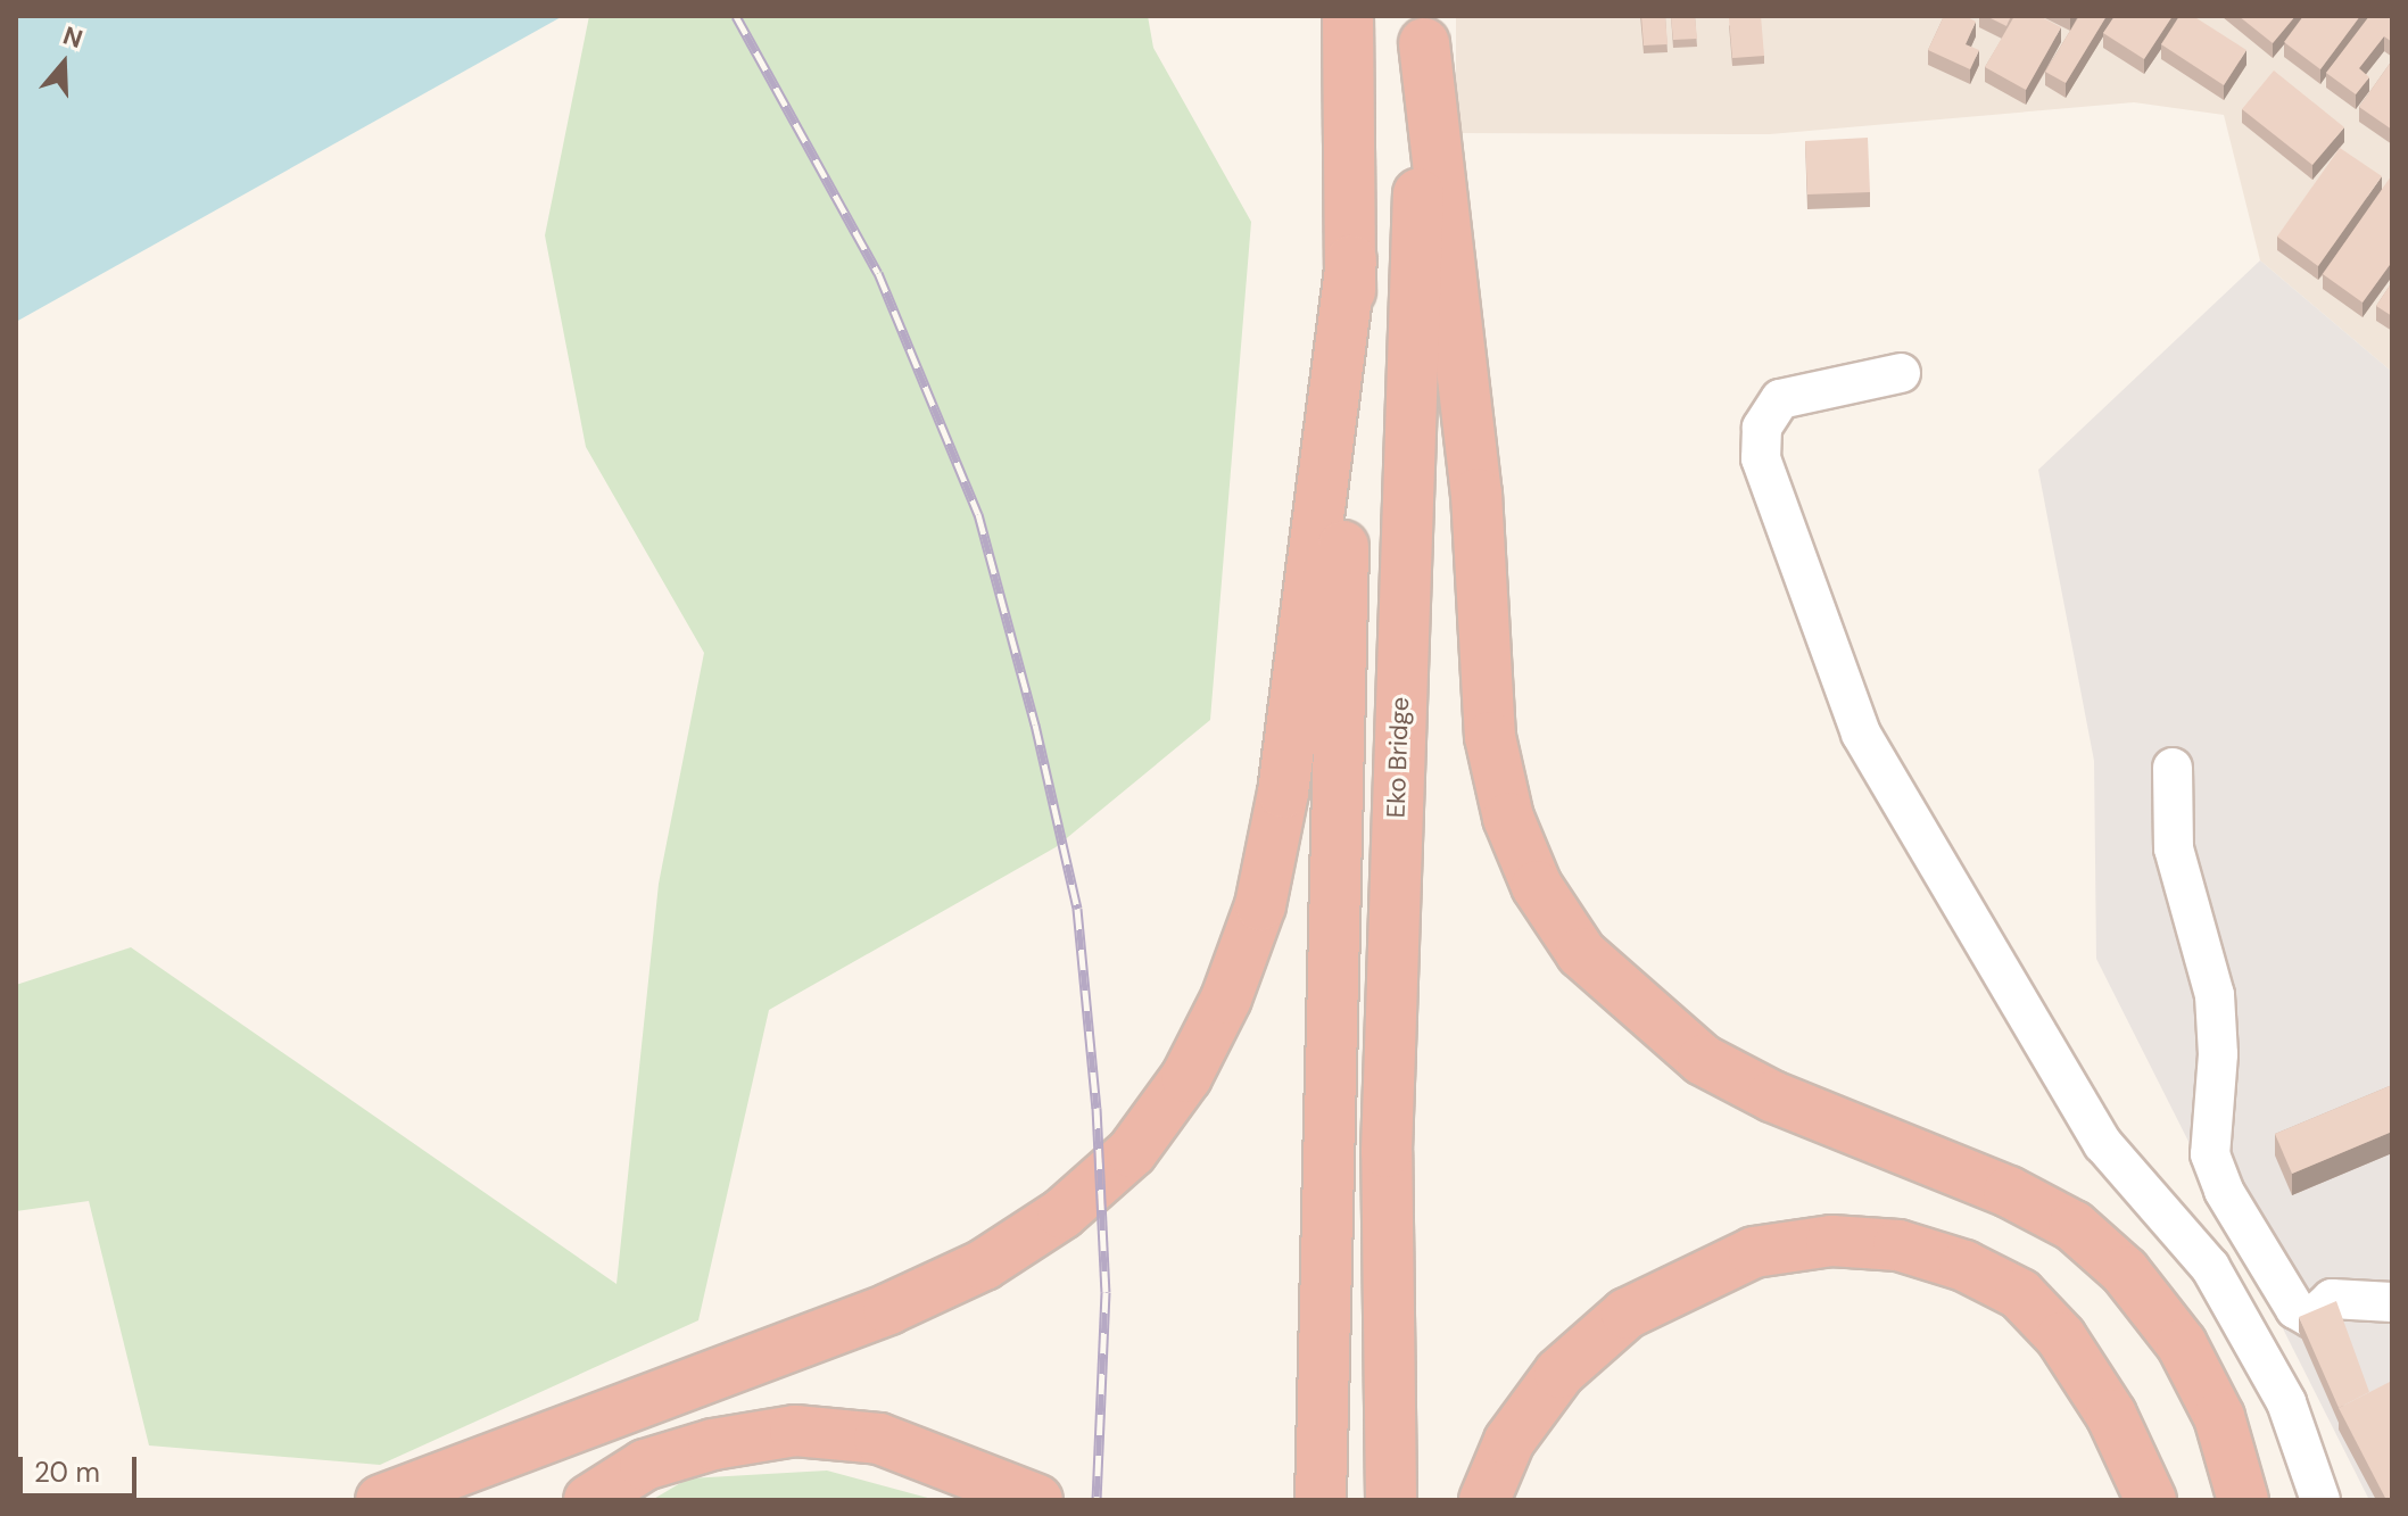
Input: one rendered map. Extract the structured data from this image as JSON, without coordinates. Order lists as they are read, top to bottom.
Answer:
{
  "streets": {
    "highway": ["Eko Bridge"]
  },
  "scale_bar": "20 m",
  "north": "top"
}
